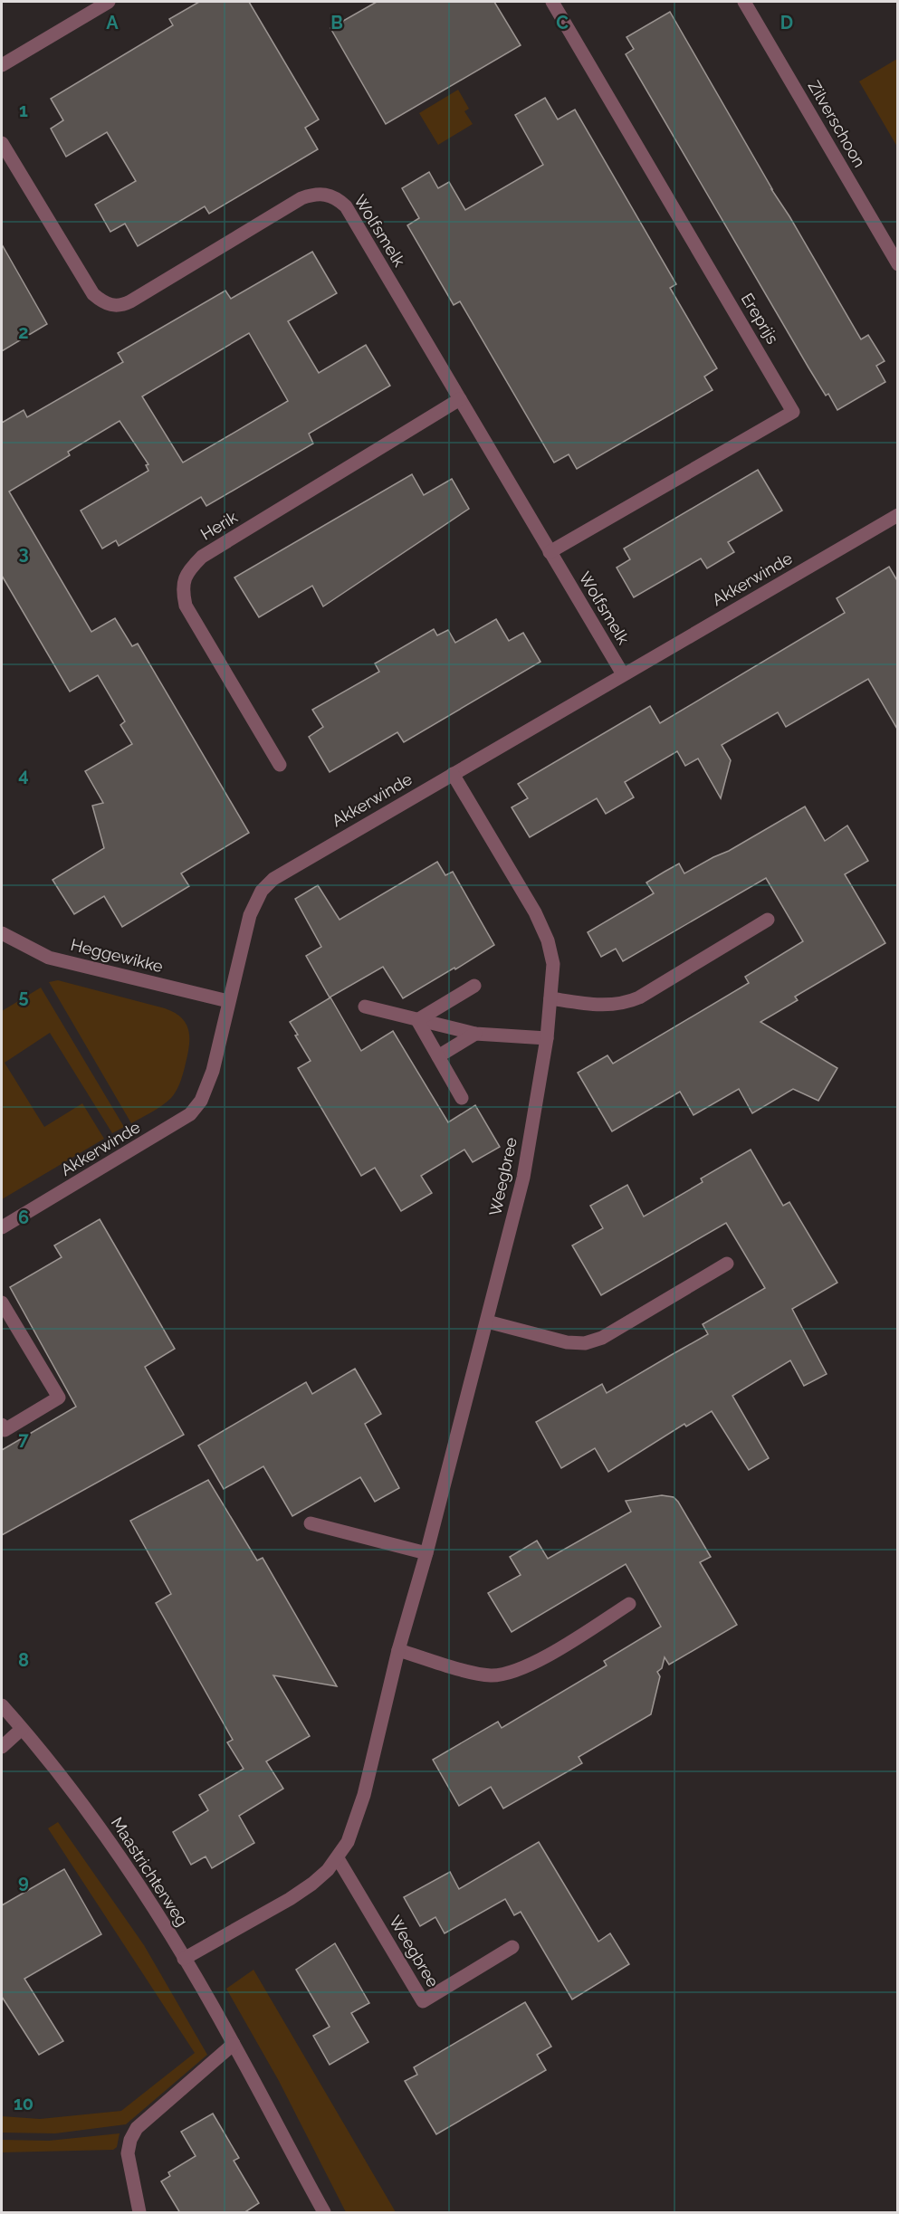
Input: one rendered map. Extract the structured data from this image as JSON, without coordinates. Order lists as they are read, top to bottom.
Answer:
{
  "streets": {
    "street": [
      "Zilverschoon",
      "Wolfsmelk",
      "Ereprijs",
      "Herik",
      "Akkerwinde",
      "Heggewikke",
      "Weegbree",
      "Maastrichterweg"
    ]
  },
  "crossings": [
    ["Wolfsmelk", "Ereprijs"],
    ["Wolfsmelk", "Herik"],
    ["Wolfsmelk", "Akkerwinde"],
    ["Akkerwinde", "Heggewikke"],
    ["Akkerwinde", "Weegbree"],
    ["Weegbree", "Maastrichterweg"]
  ],
  "grid": {
    "columns": [
      "A",
      "B",
      "C",
      "D"
    ],
    "rows": [
      "1",
      "2",
      "3",
      "4",
      "5",
      "6",
      "7",
      "8",
      "9",
      "10"
    ]
  }
}
